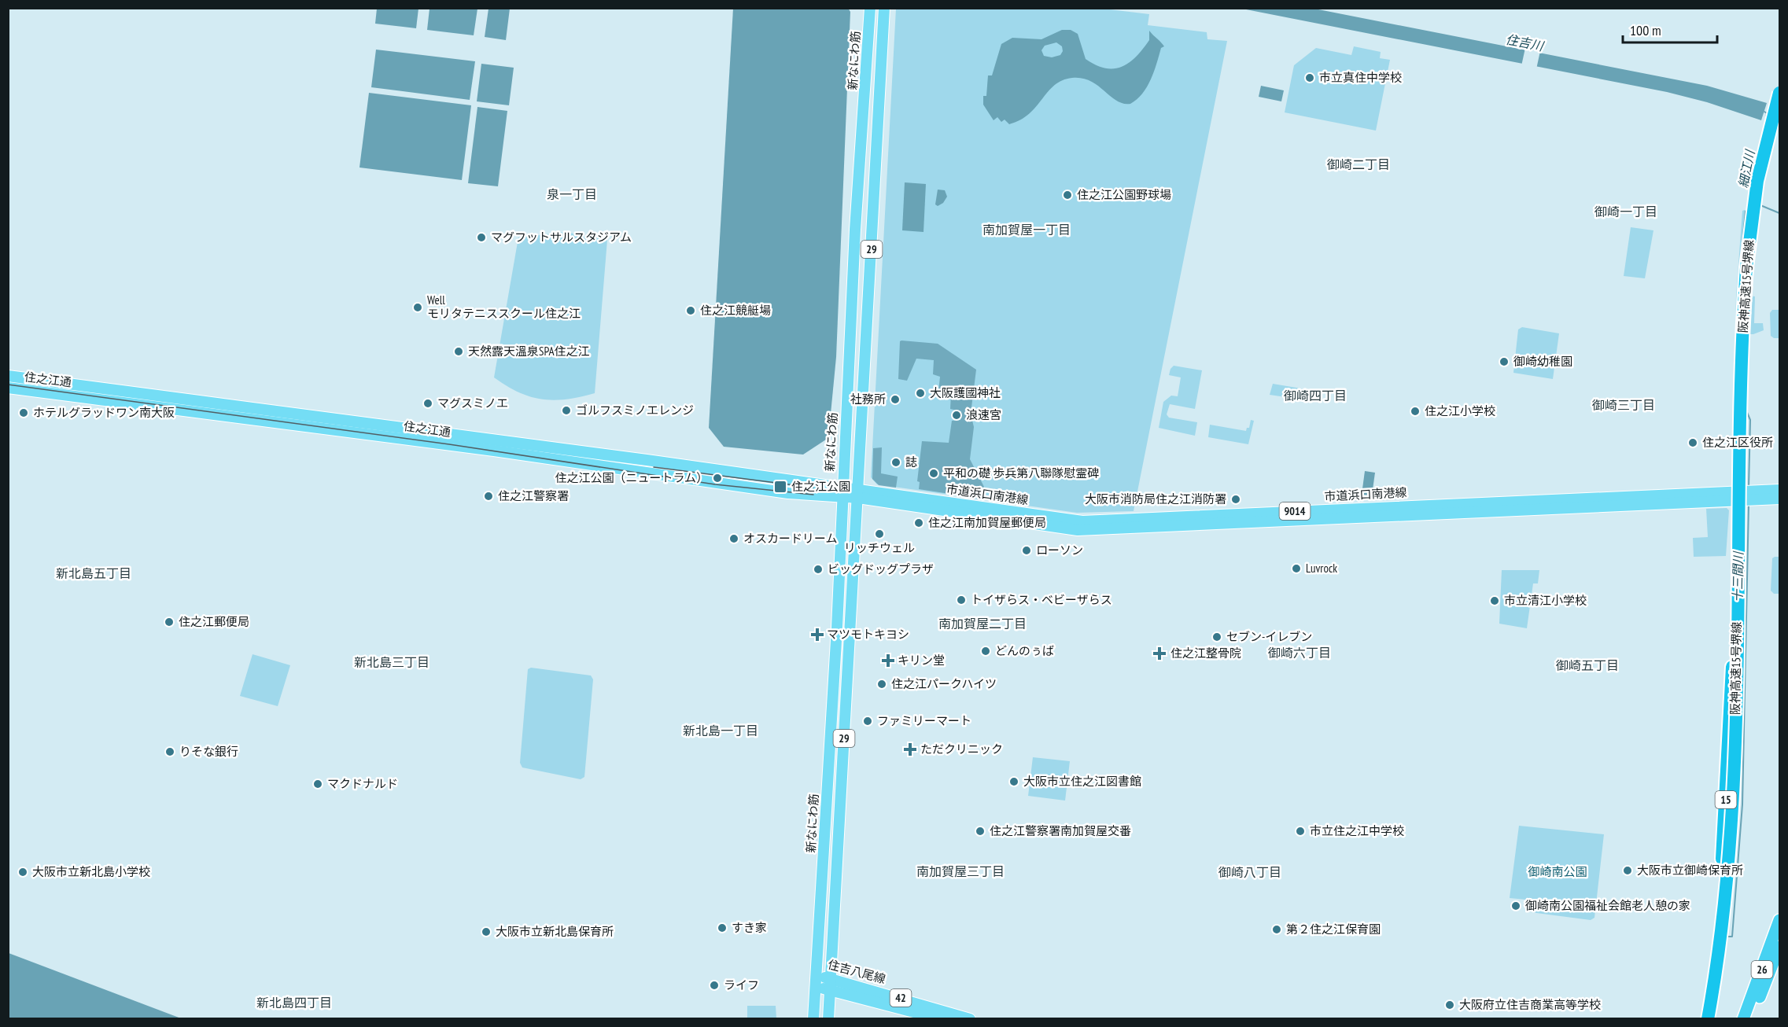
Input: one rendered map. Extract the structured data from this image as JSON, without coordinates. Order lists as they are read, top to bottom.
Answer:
{
  "streets": {
    "highway": ["阪神高速15号堺線", "15", "26"],
    "main road": [
      "新なにわ筋",
      "29",
      "住之江通",
      "市道浜口南港線",
      "9014",
      "住吉八尾線",
      "42"
    ]
  },
  "crossings": [
    ["新なにわ筋", "住之江通"],
    ["新なにわ筋", "市道浜口南港線"],
    ["新なにわ筋", "住吉八尾線"],
    ["29", "市道浜口南港線"],
    ["29", "住吉八尾線"],
    ["阪神高速15号堺線", "15"],
    ["住之江通", "市道浜口南港線"]
  ],
  "districts": [
    "御崎二丁目",
    "泉一丁目",
    "御崎一丁目",
    "南加賀屋一丁目",
    "御崎四丁目",
    "御崎三丁目",
    "新北島五丁目",
    "南加賀屋二丁目",
    "御崎六丁目",
    "新北島三丁目",
    "御崎五丁目",
    "新北島一丁目",
    "南加賀屋三丁目",
    "御崎八丁目",
    "新北島四丁目"
  ],
  "water": ["住吉川", "細江川", "十三間川"],
  "parks": ["御崎南公園"],
  "places": {
    "other": [
      "市立真住中学校",
      "住之江公園野球場",
      "マグフットサルスタジアム",
      "Well モリタテニススクール住之江",
      "住之江競艇場",
      "天然露天溫泉SPA住之江",
      "御崎幼稚園",
      "大阪護國神社",
      "社務所",
      "マグスミノエ",
      "ゴルフスミノエレンジ",
      "住之江小学校",
      "ホテルグラッドワン南大阪",
      "浪速宮",
      "住之江区役所",
      "誌",
      "平和の礎 歩兵第八聯隊慰霊碑",
      "住之江公園（ニュートラム）",
      "住之江警察署",
      "大阪市消防局住之江消防署",
      "住之江南加賀屋郵便局",
      "リッチウェル",
      "オスカードリーム",
      "ローソン",
      "Luvrock",
      "ビッグドッグプラザ",
      "トイザらス・ベビーザらス",
      "市立清江小学校",
      "住之江郵便局",
      "セブン-イレブン",
      "どんのぅば",
      "住之江パークハイツ",
      "ファミリーマート",
      "りそな銀行",
      "大阪市立住之江図書館",
      "マクドナルド",
      "住之江警察署南加賀屋交番",
      "市立住之江中学校",
      "大阪市立御崎保育所",
      "大阪市立新北島小学校",
      "御崎南公園福祉会館老人憩の家",
      "すき家",
      "第２住之江保育園",
      "大阪市立新北島保育所",
      "ライフ",
      "大阪府立住吉商業高等学校"
    ],
    "transit": ["住之江公園"],
    "health": [
      "マツモトキヨシ",
      "住之江整骨院",
      "キリン堂",
      "ただクリニック"
    ]
  },
  "scale_bar": "100 m"
}
